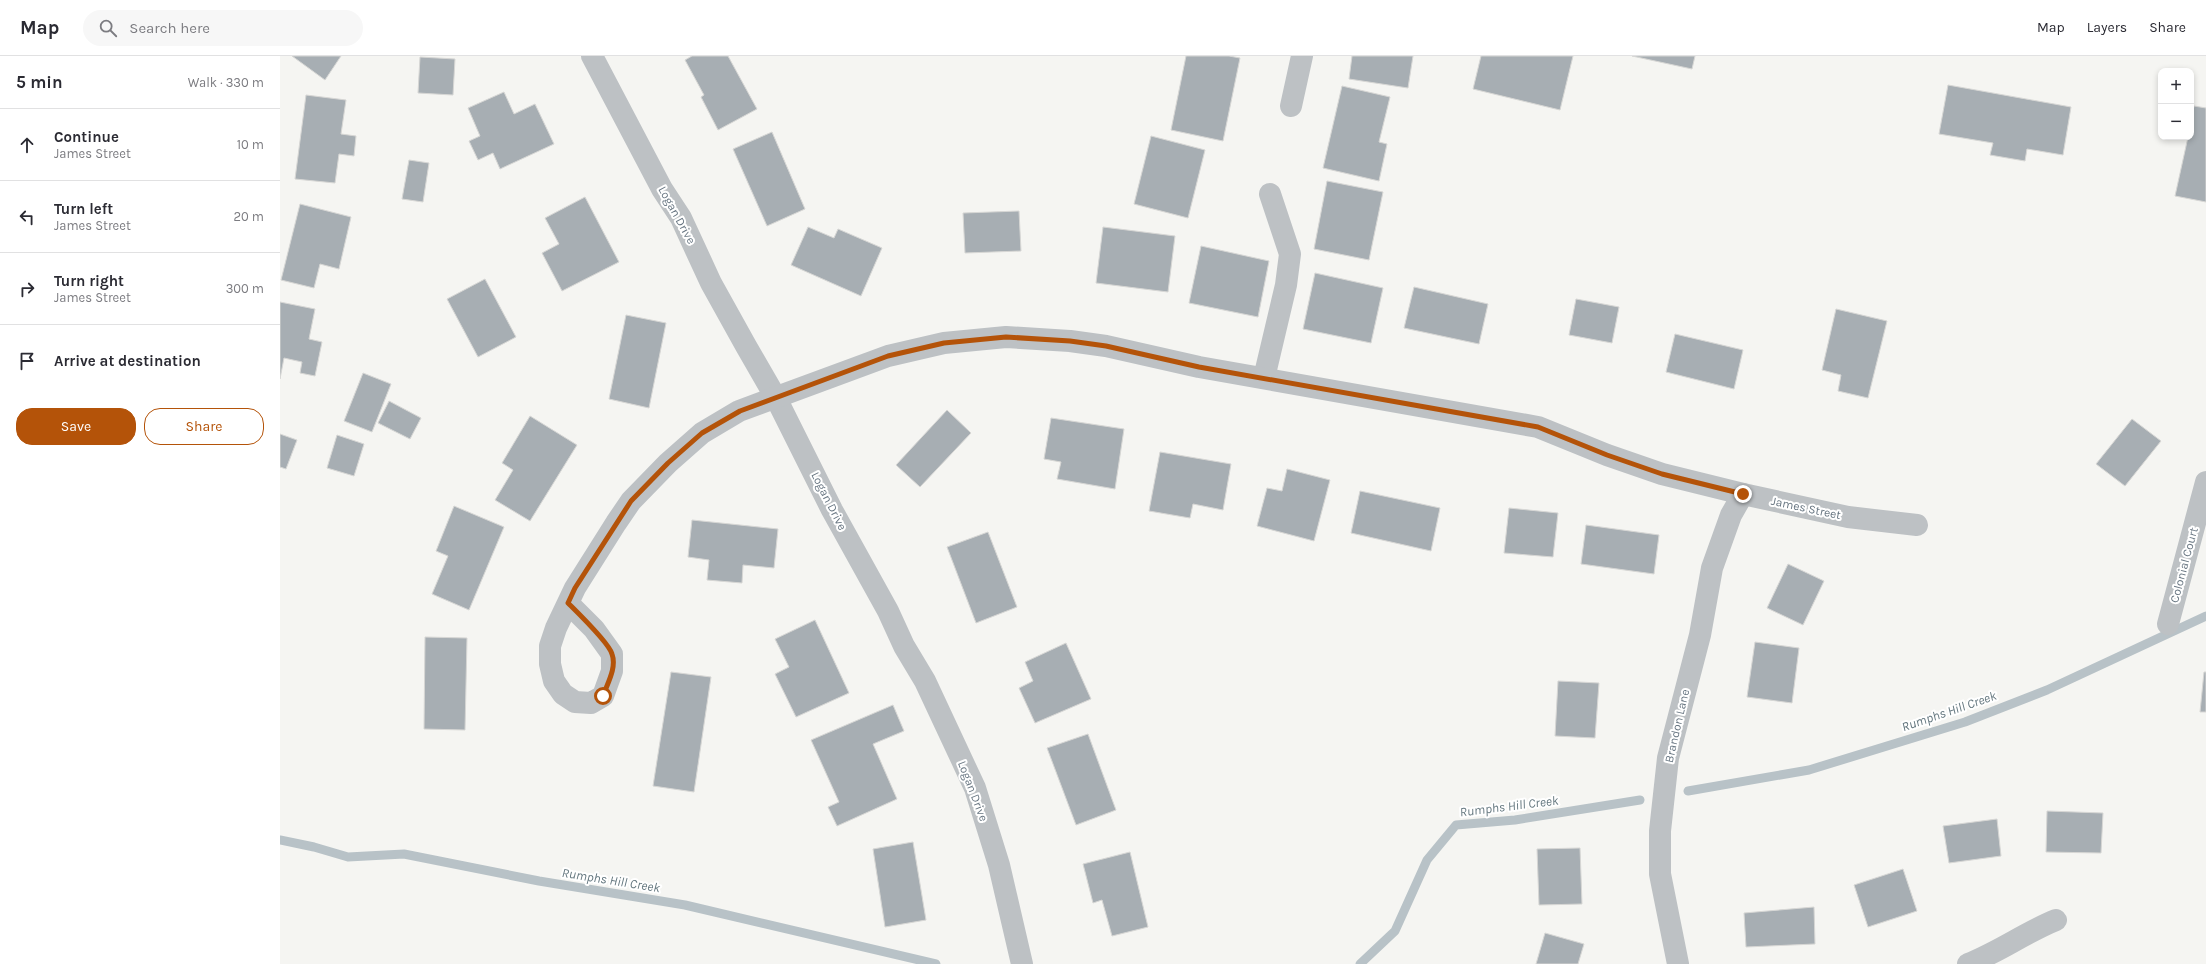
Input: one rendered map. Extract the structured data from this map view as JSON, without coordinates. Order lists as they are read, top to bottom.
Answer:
{
  "streets": {
    "street": [
      "Logan Drive",
      "James Street",
      "Colonial Court",
      "Brandon Lane"
    ]
  },
  "crossings": [
    ["Logan Drive", "James Street"],
    ["James Street", "Brandon Lane"]
  ],
  "water": ["Rumphs Hill Creek"],
  "page": {
    "header": "Map",
    "search": "Search here",
    "nav": ["Map", "Layers", "Share"],
    "heading": ["5 min", "Walk · 330 m"],
    "map_buttons": ["+", "−"],
    "list": [
      ["Continue", "James Street", "10 m"],
      ["Turn left", "James Street", "20 m"],
      ["Turn right", "James Street", "300 m"],
      "Arrive at destination"
    ],
    "buttons": ["Save", "Share"]
  }
}
